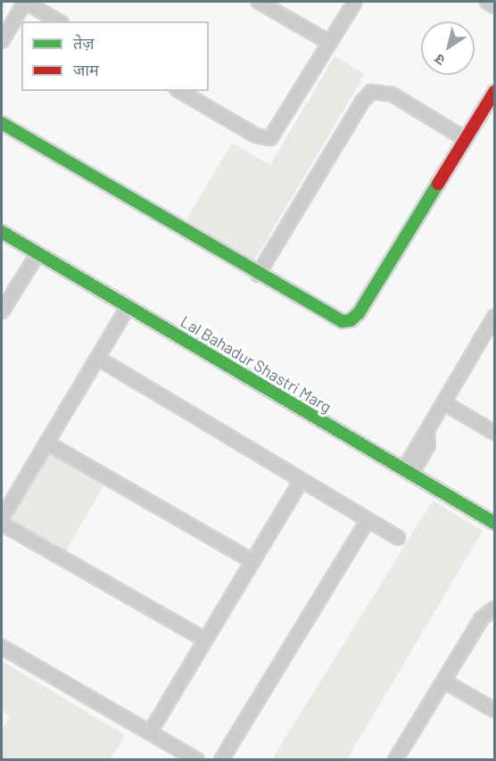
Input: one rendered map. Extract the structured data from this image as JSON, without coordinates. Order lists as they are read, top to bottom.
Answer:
{
  "streets": {
    "street": ["Lal Bahadur Shastri Marg"]
  },
  "legend": ["तेज़", "जाम"],
  "north": "bottom left"
}
